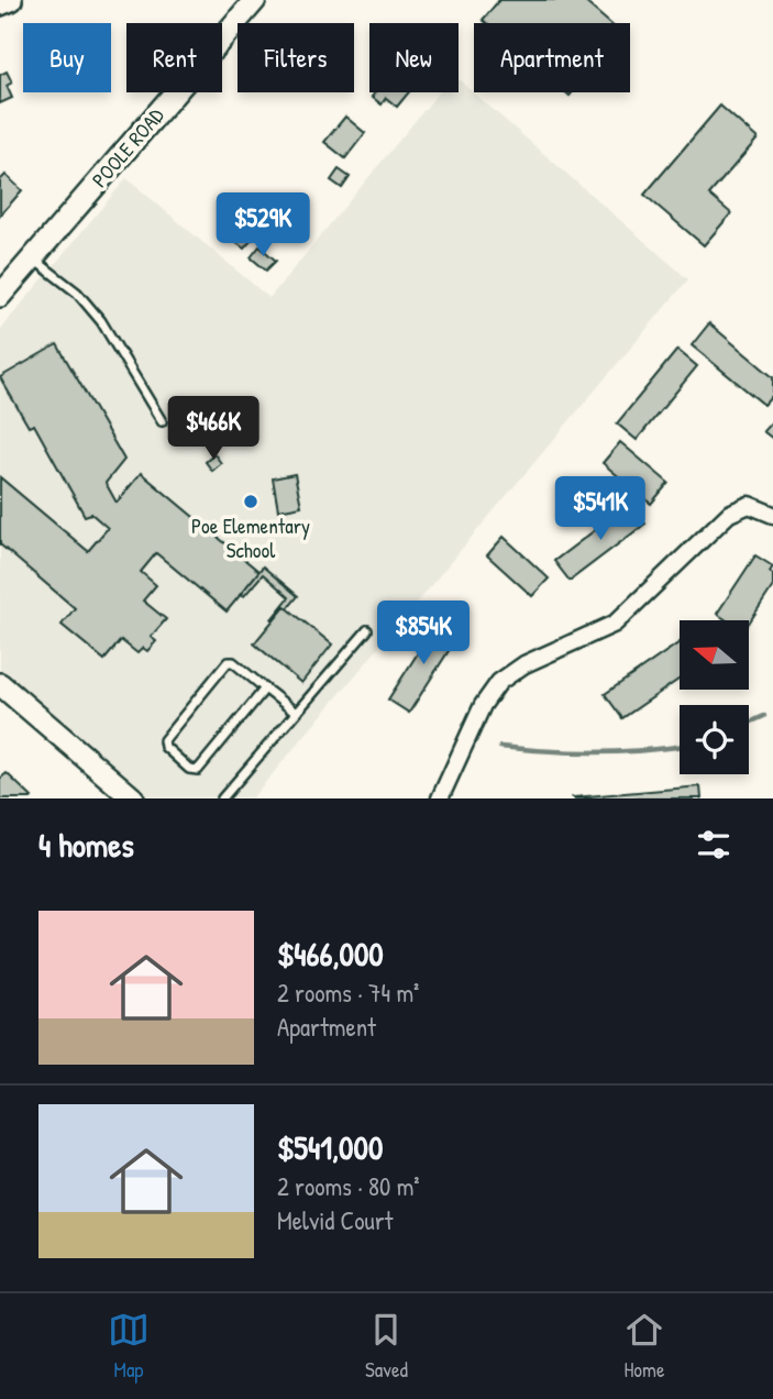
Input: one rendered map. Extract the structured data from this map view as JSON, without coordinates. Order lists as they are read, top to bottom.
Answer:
{
  "streets": {
    "main road": ["POOLE ROAD"]
  },
  "places": ["Poe Elementary School"],
  "north": "left",
  "page": {
    "chip": [
      "Buy",
      "Rent",
      "Filters",
      "New",
      "Apartment"
    ],
    "price": [
      "$529K",
      "$466K",
      "$541K",
      "$854K"
    ],
    "heading": "4 homes",
    "list": [
      {
        "name": "$466,000",
        "note": "2 rooms · 74 m² · Apartment"
      },
      {
        "name": "$541,000",
        "note": "2 rooms · 80 m² · Melvid Court"
      }
    ],
    "tabs": ["Map", "Saved", "Home"]
  }
}
